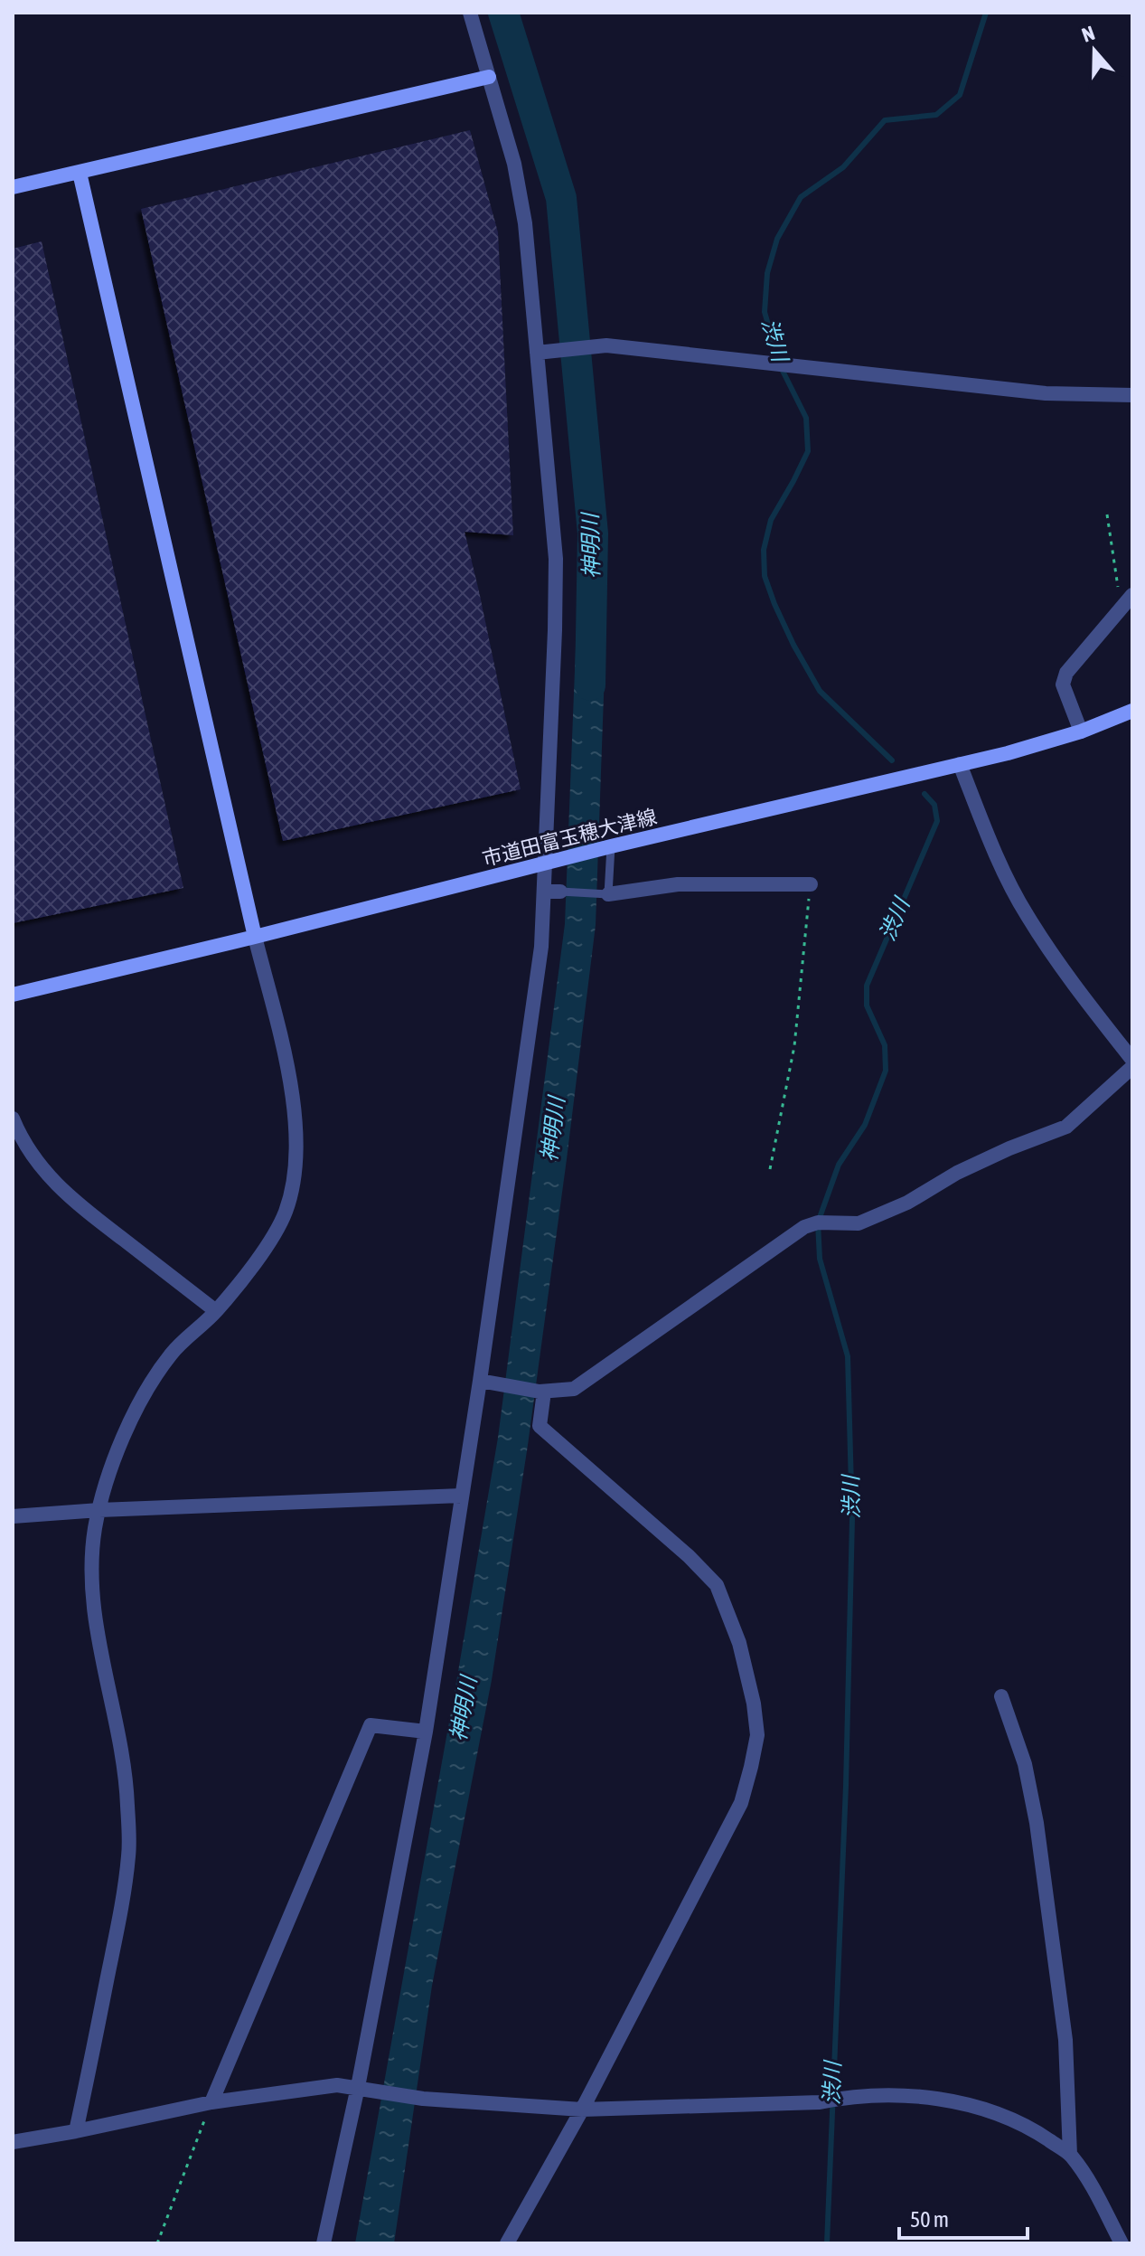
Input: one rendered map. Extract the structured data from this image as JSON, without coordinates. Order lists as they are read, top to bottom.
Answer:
{
  "streets": {
    "street": ["市道田富玉穂大津線"]
  },
  "water": ["渋川", "神明川"],
  "scale_bar": "50 m",
  "north": "top"
}
